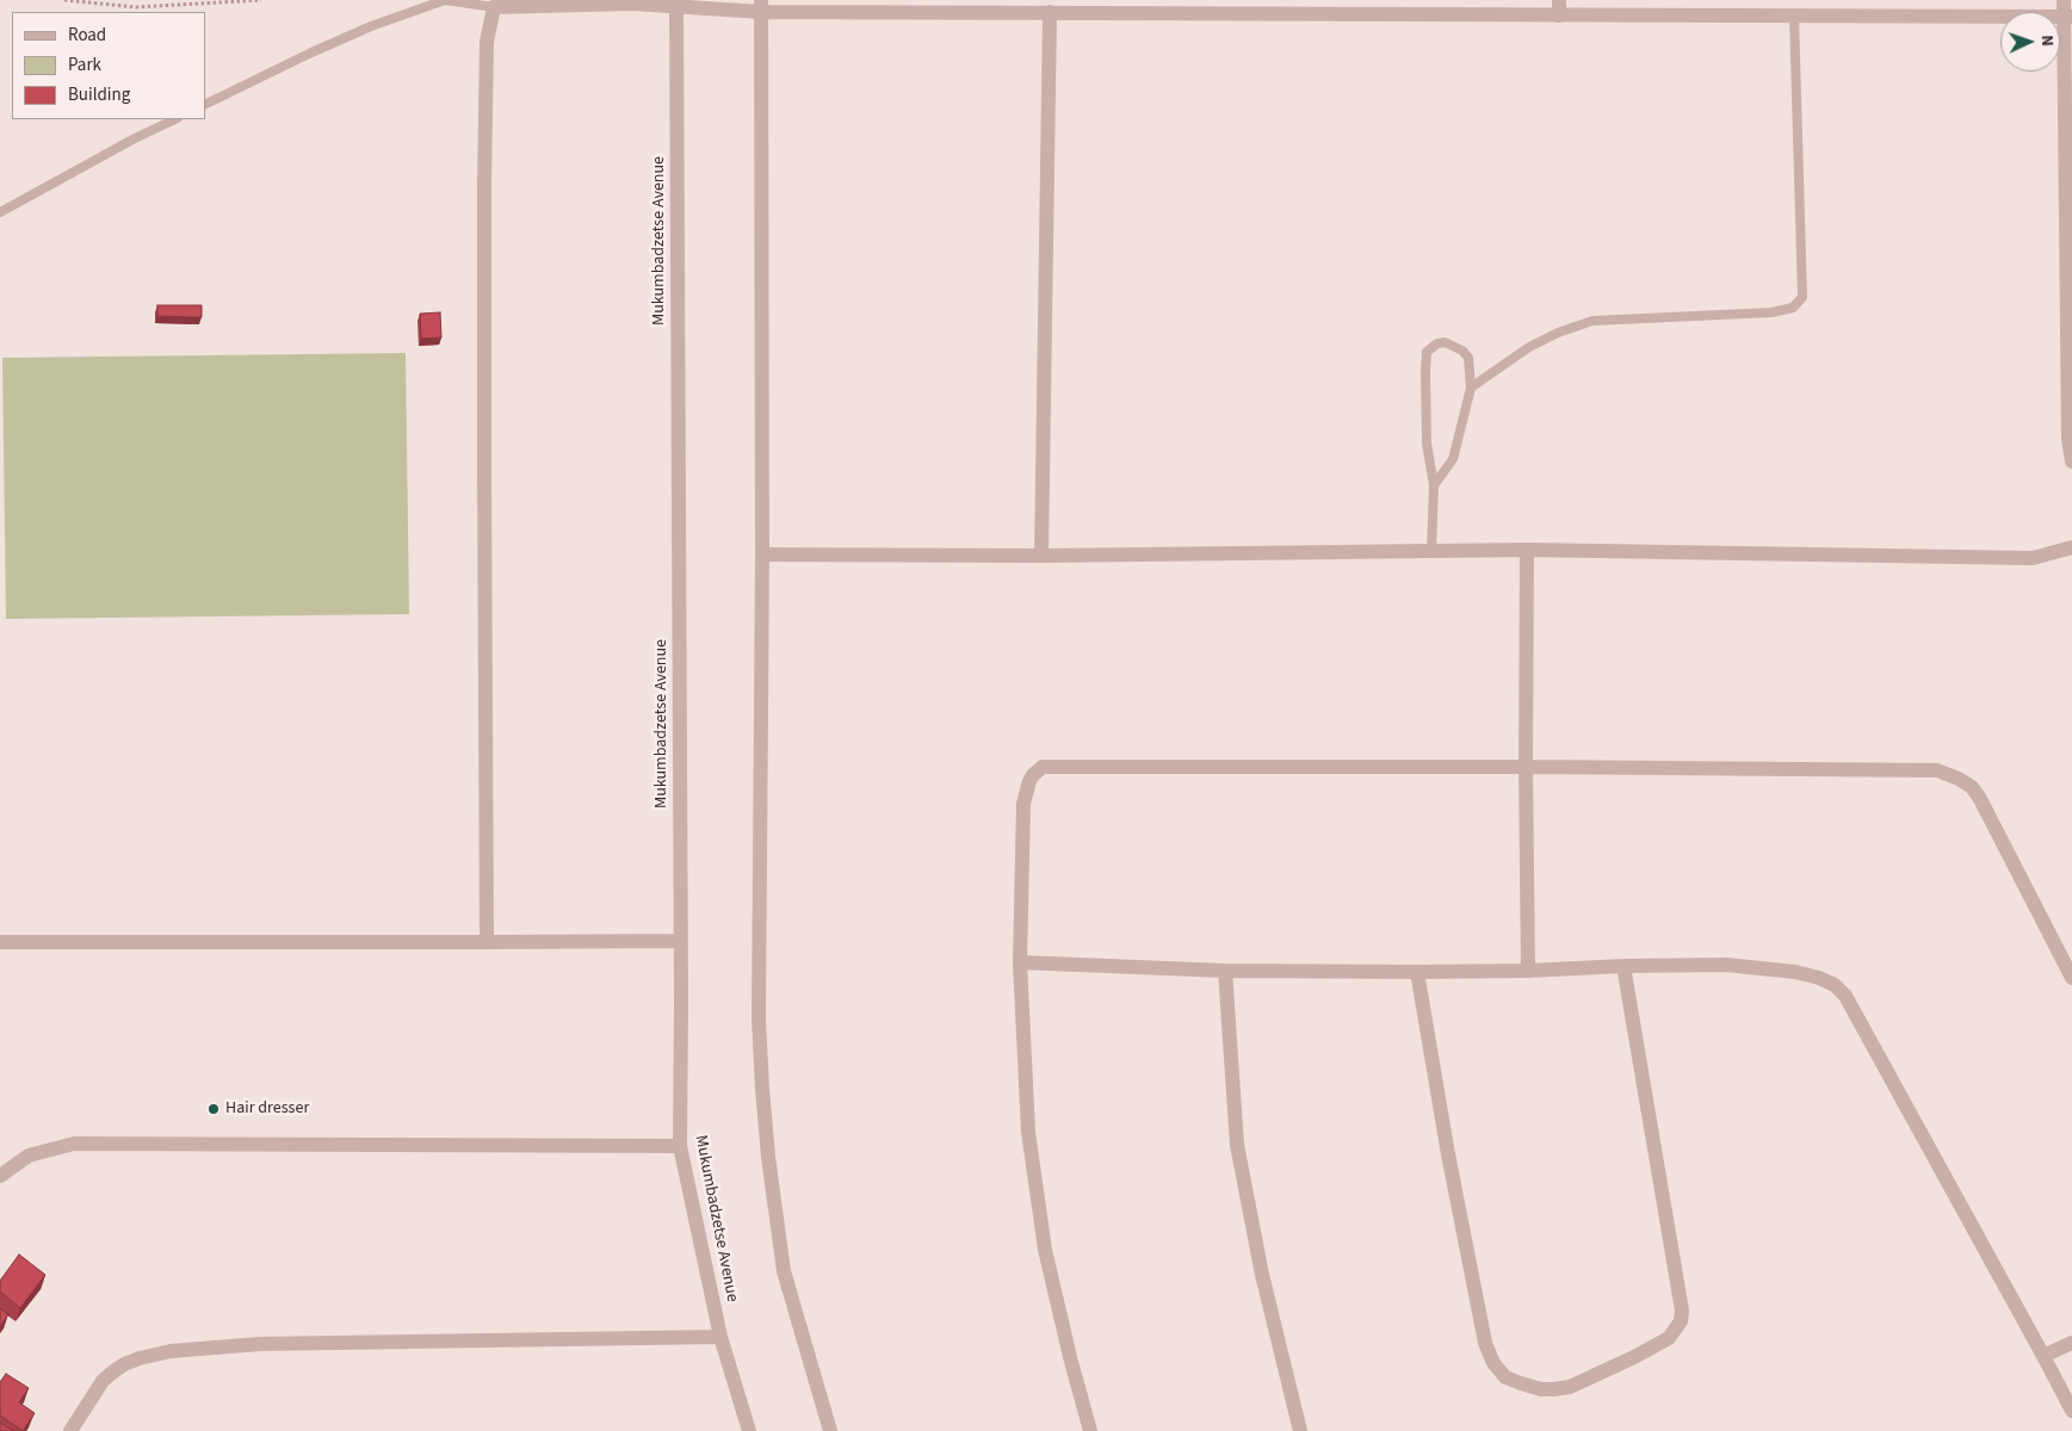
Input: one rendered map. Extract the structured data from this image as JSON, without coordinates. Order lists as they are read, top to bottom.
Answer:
{
  "streets": {
    "street": ["Mukumbadzetse Avenue"]
  },
  "places": ["Hair dresser"],
  "legend": ["Road", "Park", "Building"],
  "north": "right"
}
